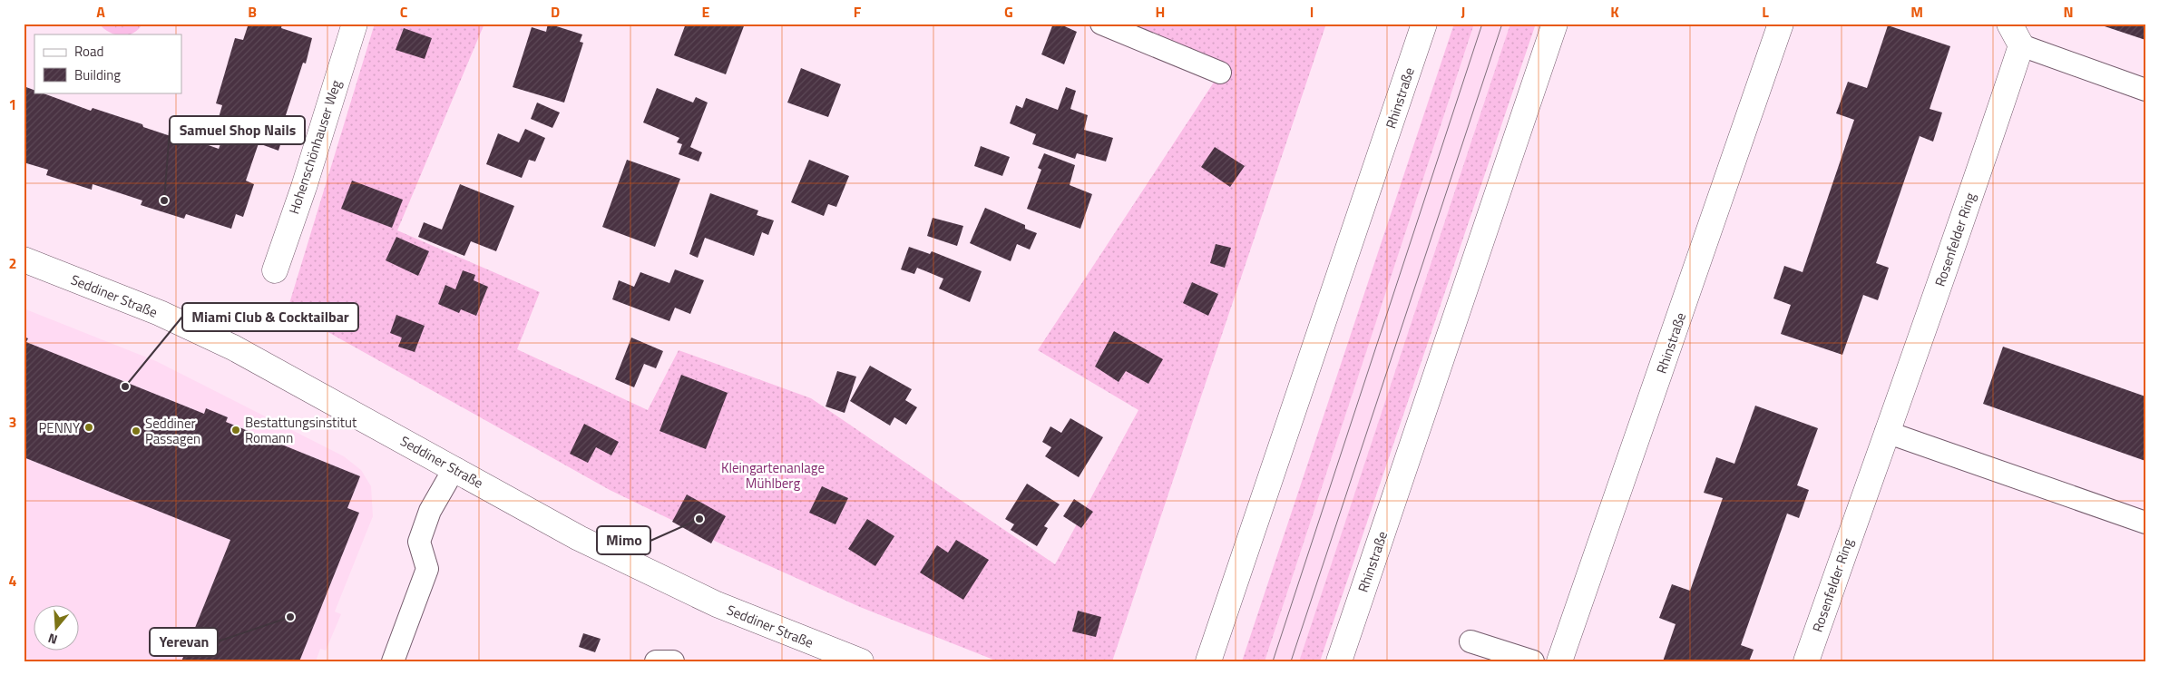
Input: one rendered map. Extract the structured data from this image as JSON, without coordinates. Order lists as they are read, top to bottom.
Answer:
{
  "streets": {
    "street": [
      "Rhinstraße",
      "Hohenschönhauser Weg",
      "Rosenfelder Ring",
      "Seddiner Straße"
    ]
  },
  "parks": ["Kleingartenanlage Mühlberg"],
  "places": [
    "Samuel Shop Nails",
    "Miami Club & Cocktailbar",
    "PENNY",
    "Bestattungsinstitut Romann",
    "Seddiner Passagen",
    "Mimo",
    "Yerevan"
  ],
  "legend": ["Road", "Building"],
  "north": "bottom",
  "grid": {
    "columns": [
      "A",
      "B",
      "C",
      "D",
      "E",
      "F",
      "G",
      "H",
      "I",
      "J",
      "K",
      "L",
      "M",
      "N"
    ],
    "rows": [
      "1",
      "2",
      "3",
      "4"
    ]
  }
}
